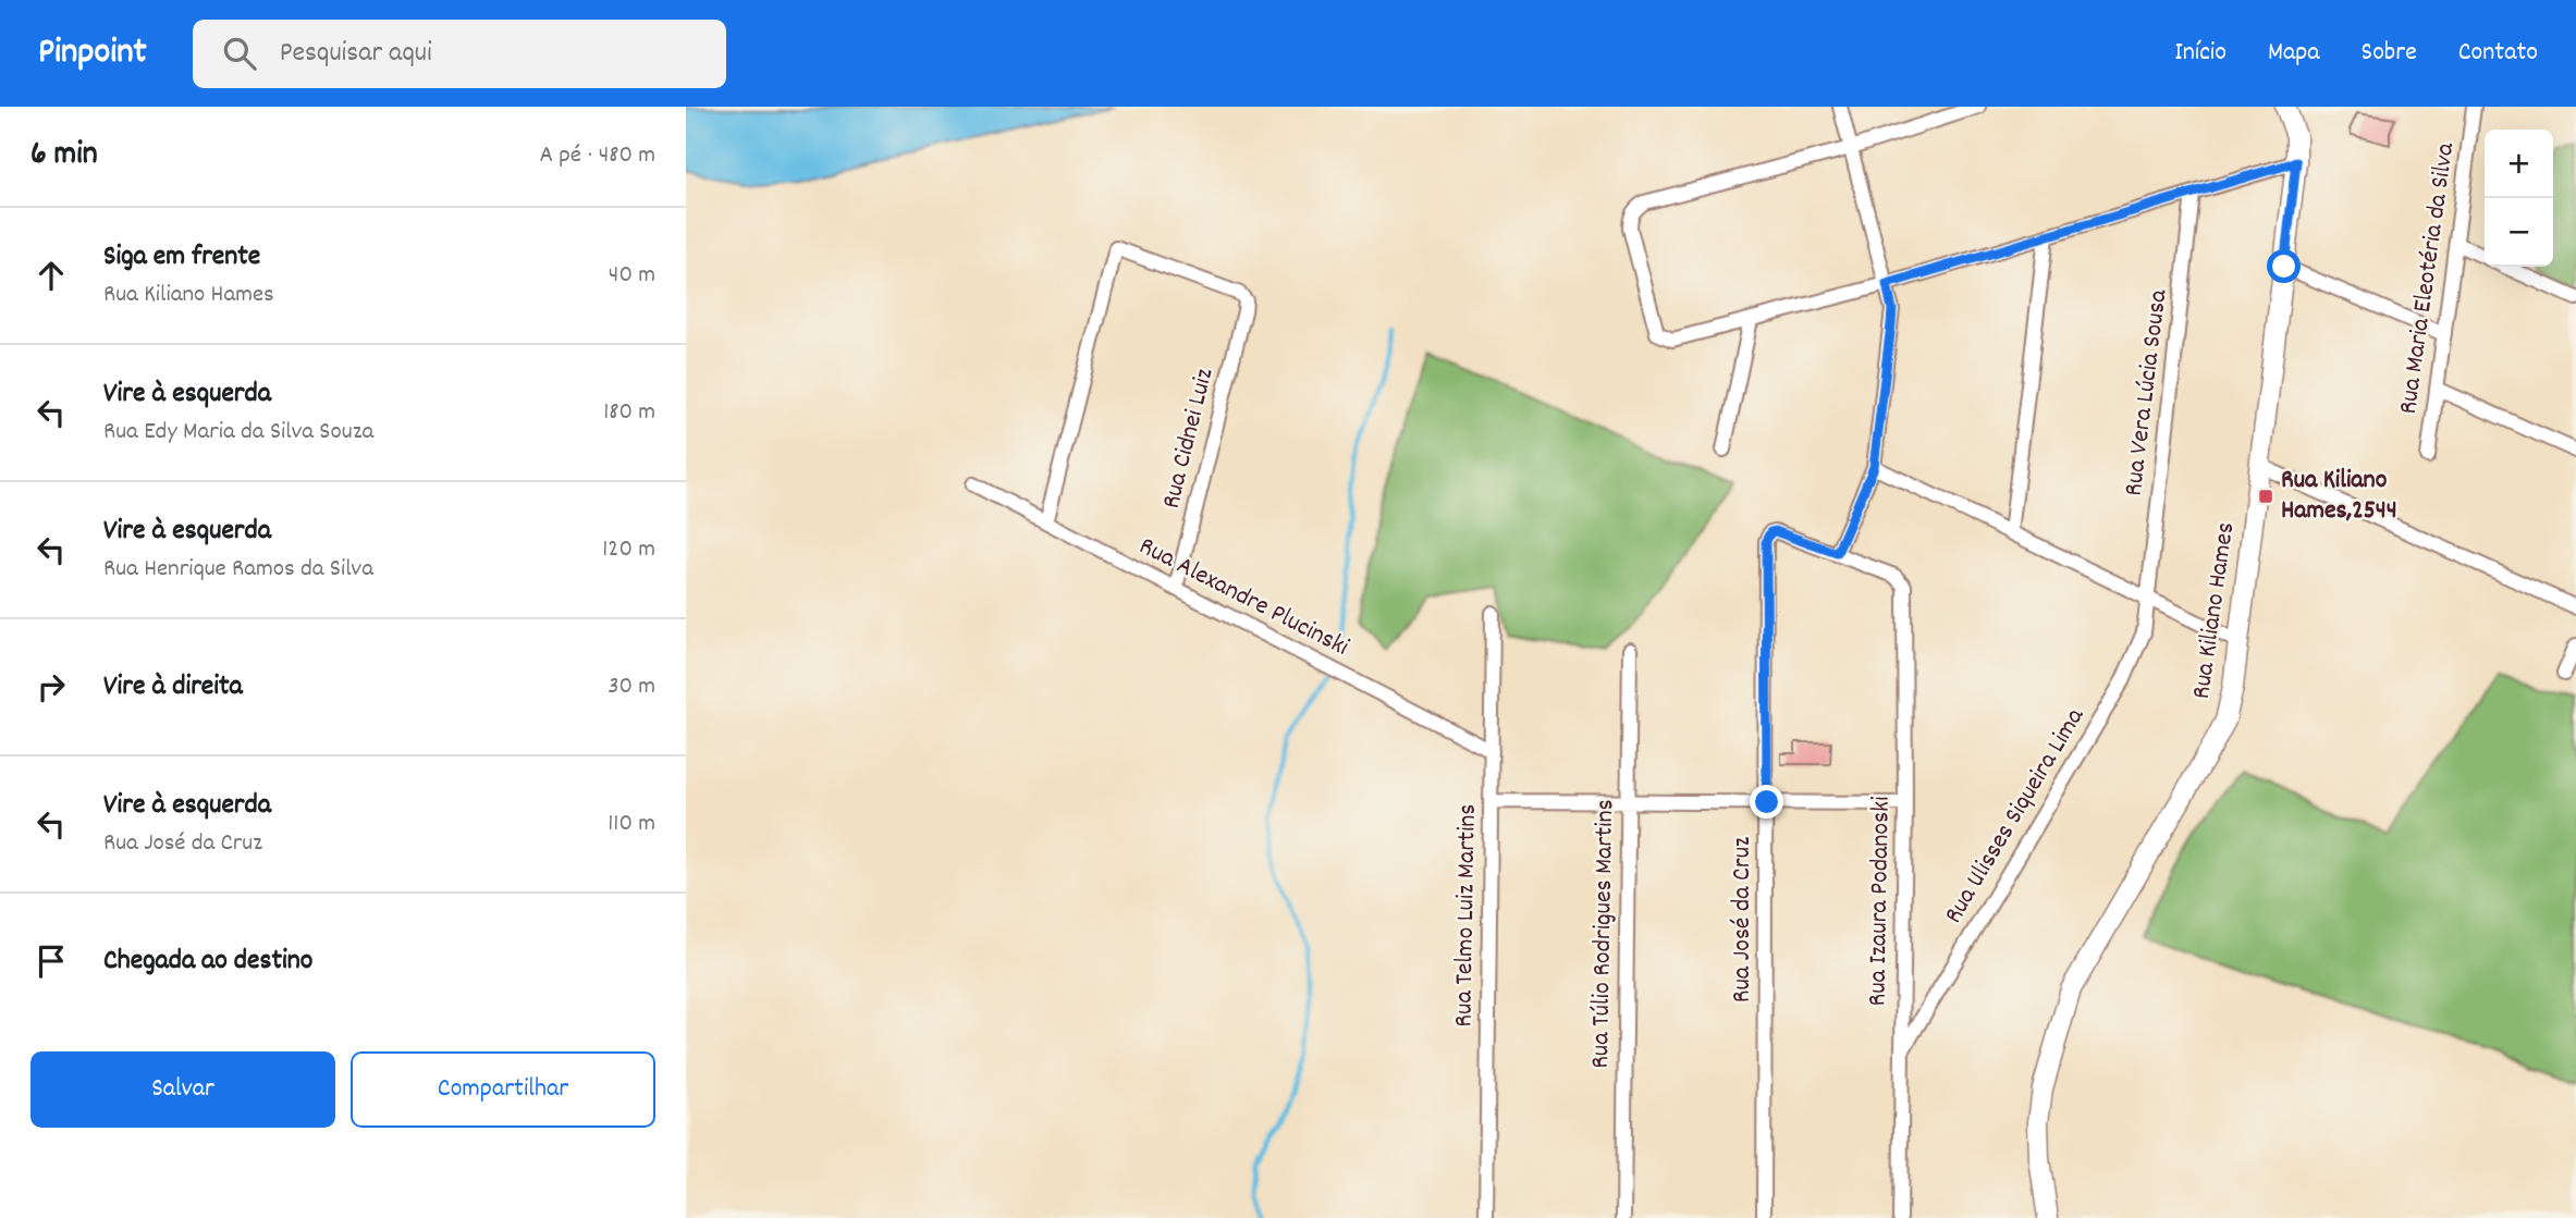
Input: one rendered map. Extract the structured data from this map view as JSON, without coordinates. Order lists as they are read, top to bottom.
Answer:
{
  "streets": {
    "main road": ["Rua Kiliano Hames"],
    "street": [
      "Rua Maria Eleotéria da Silva",
      "Rua Vera Lúcia Sousa",
      "Rua Cidnei Luiz",
      "Rua Alexandre Plucinski",
      "Rua Ulisses Siqueira Lima",
      "Rua Izaura Podanoski",
      "Rua Telmo Luiz Martins",
      "Rua José da Cruz",
      "Rua Túlio Rodrigues Martins"
    ]
  },
  "crossings": [
    ["Rua Vera Lúcia Sousa", "Rua Ulisses Siqueira Lima"],
    ["Rua Cidnei Luiz", "Rua Alexandre Plucinski"],
    ["Rua Alexandre Plucinski", "Rua Telmo Luiz Martins"],
    ["Rua Ulisses Siqueira Lima", "Rua Izaura Podanoski"],
    ["Rua Izaura Podanoski", "Rua José da Cruz"]
  ],
  "places": {
    "transit": ["Rua Kiliano Hames,2544"]
  },
  "page": {
    "header": "Pinpoint",
    "search": "Pesquisar aqui",
    "nav": [
      "Início",
      "Mapa",
      "Sobre",
      "Contato"
    ],
    "heading": ["6 min", "A pé · 480 m"],
    "map_buttons": ["+", "−"],
    "list": [
      ["Siga em frente", "Rua Kiliano Hames", "40 m"],
      ["Vire à esquerda", "Rua Edy Maria da Silva Souza", "180 m"],
      ["Vire à esquerda", "Rua Henrique Ramos da Silva", "120 m"],
      ["Vire à direita", "30 m"],
      ["Vire à esquerda", "Rua José da Cruz", "110 m"],
      "Chegada ao destino"
    ],
    "buttons": ["Salvar", "Compartilhar"]
  }
}
